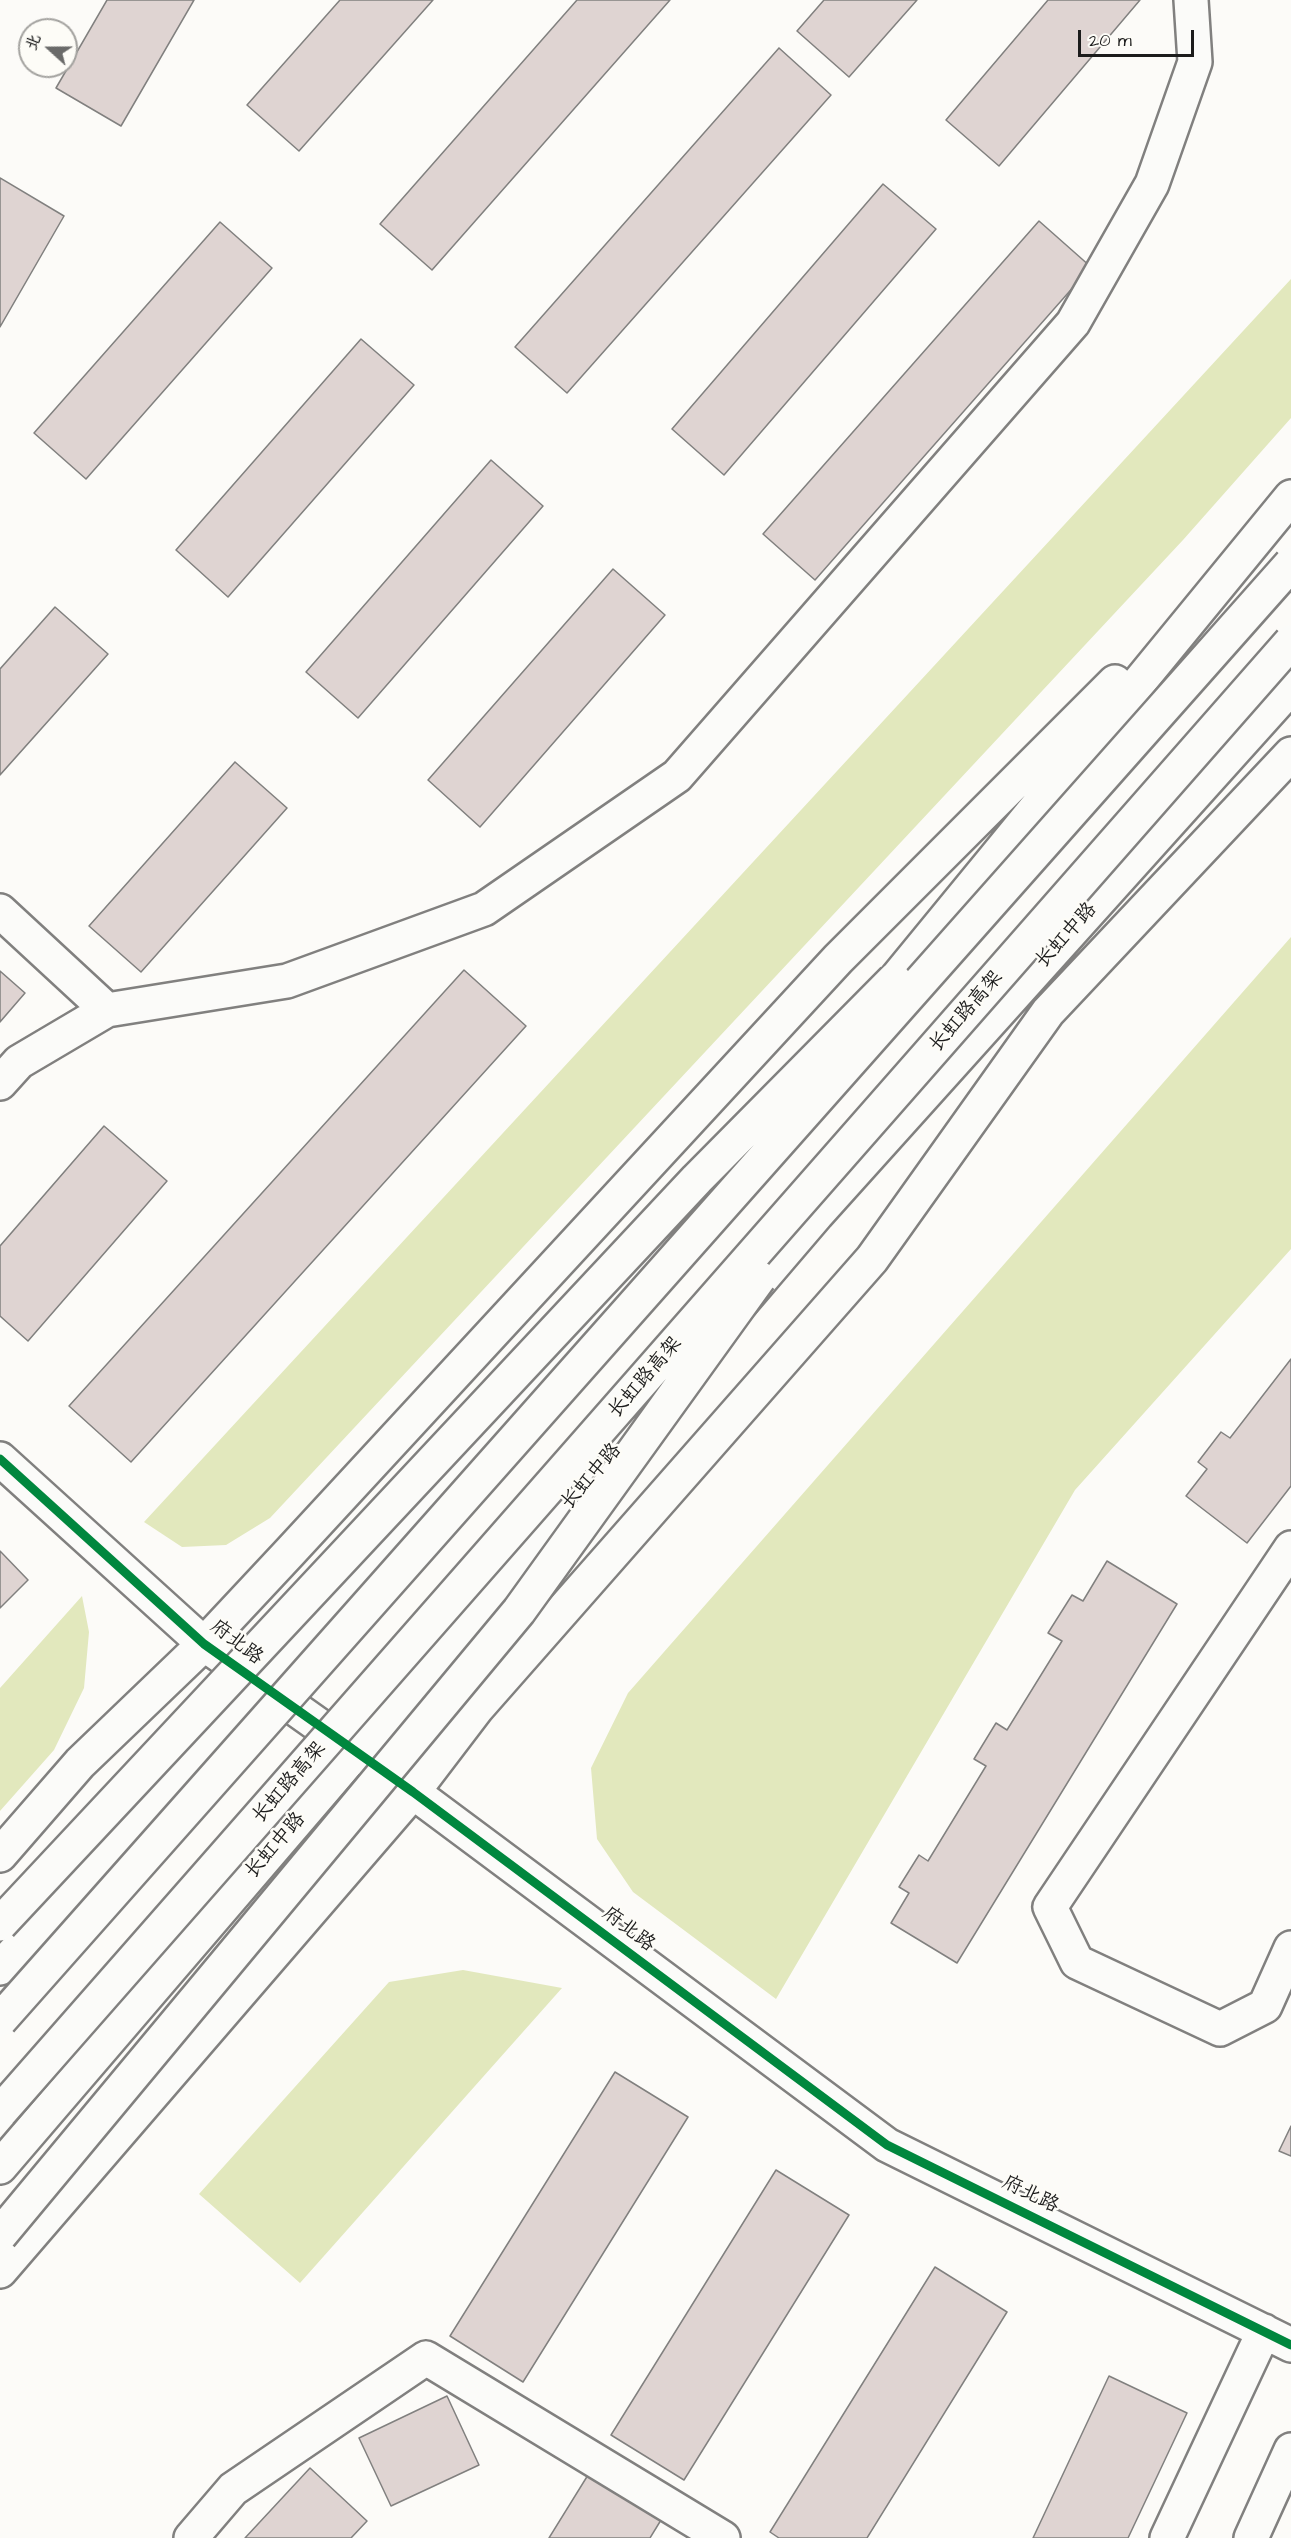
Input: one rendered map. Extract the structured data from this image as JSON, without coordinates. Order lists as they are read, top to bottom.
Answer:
{
  "streets": {
    "main road": ["长虹中路", "长虹路高架", "府北路"]
  },
  "crossings": [
    ["长虹中路", "府北路"]
  ],
  "scale_bar": "20 m",
  "north": "left"
}
